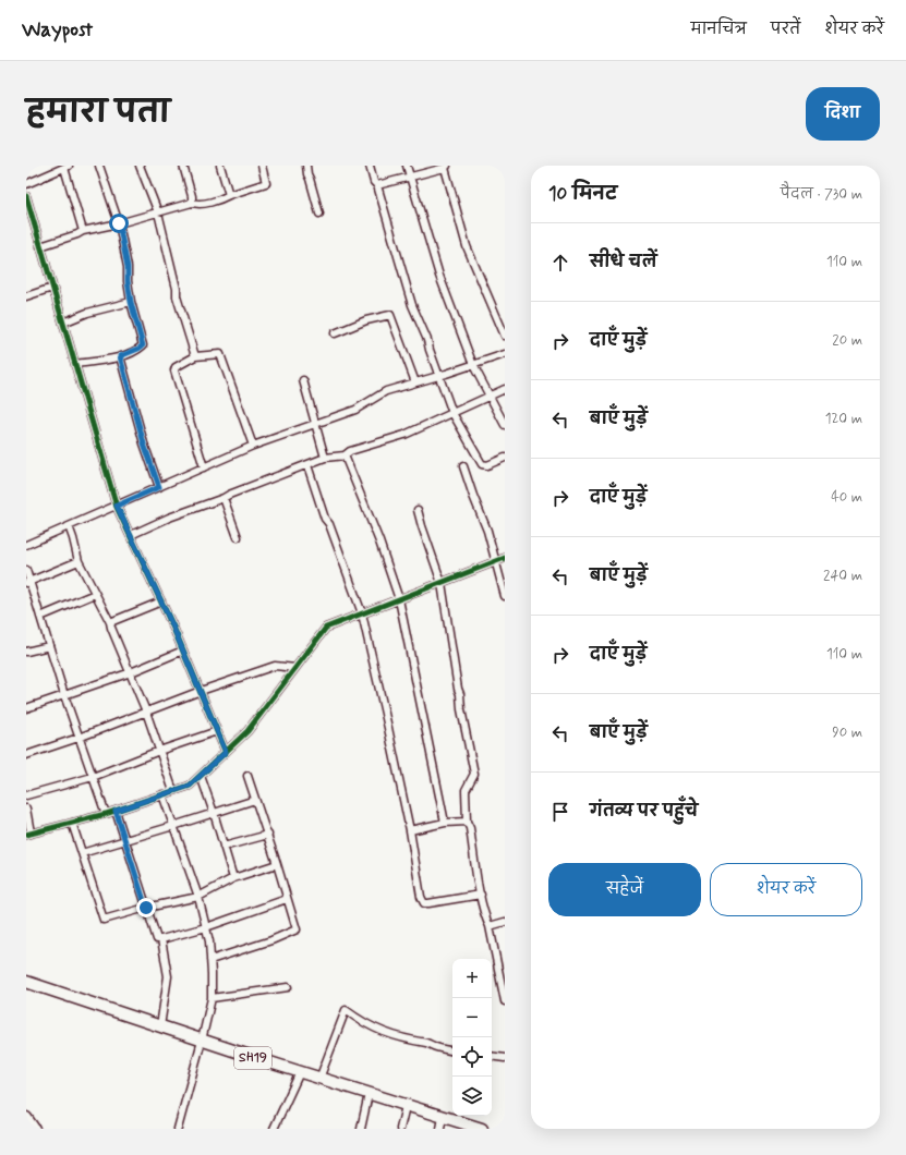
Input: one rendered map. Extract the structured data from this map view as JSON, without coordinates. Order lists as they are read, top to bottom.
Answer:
{
  "streets": {
    "main road": ["SH19"]
  },
  "page": {
    "header": "Waypost",
    "nav": ["मानचित्र", "परतें", "शेयर करें"],
    "title": "हमारा पता",
    "buttons": [
      "दिशा",
      ["सहेजें", "शेयर करें"]
    ],
    "heading": ["10 मिनट", "पैदल · 730 m"],
    "list": [
      ["सीधे चलें", "110 m"],
      ["दाएँ मुड़ें", "20 m"],
      ["बाएँ मुड़ें", "120 m"],
      ["दाएँ मुड़ें", "40 m"],
      ["बाएँ मुड़ें", "240 m"],
      ["दाएँ मुड़ें", "110 m"],
      ["बाएँ मुड़ें", "90 m"],
      "गंतव्य पर पहुँचे"
    ],
    "map_buttons": ["+", "−"]
  }
}
